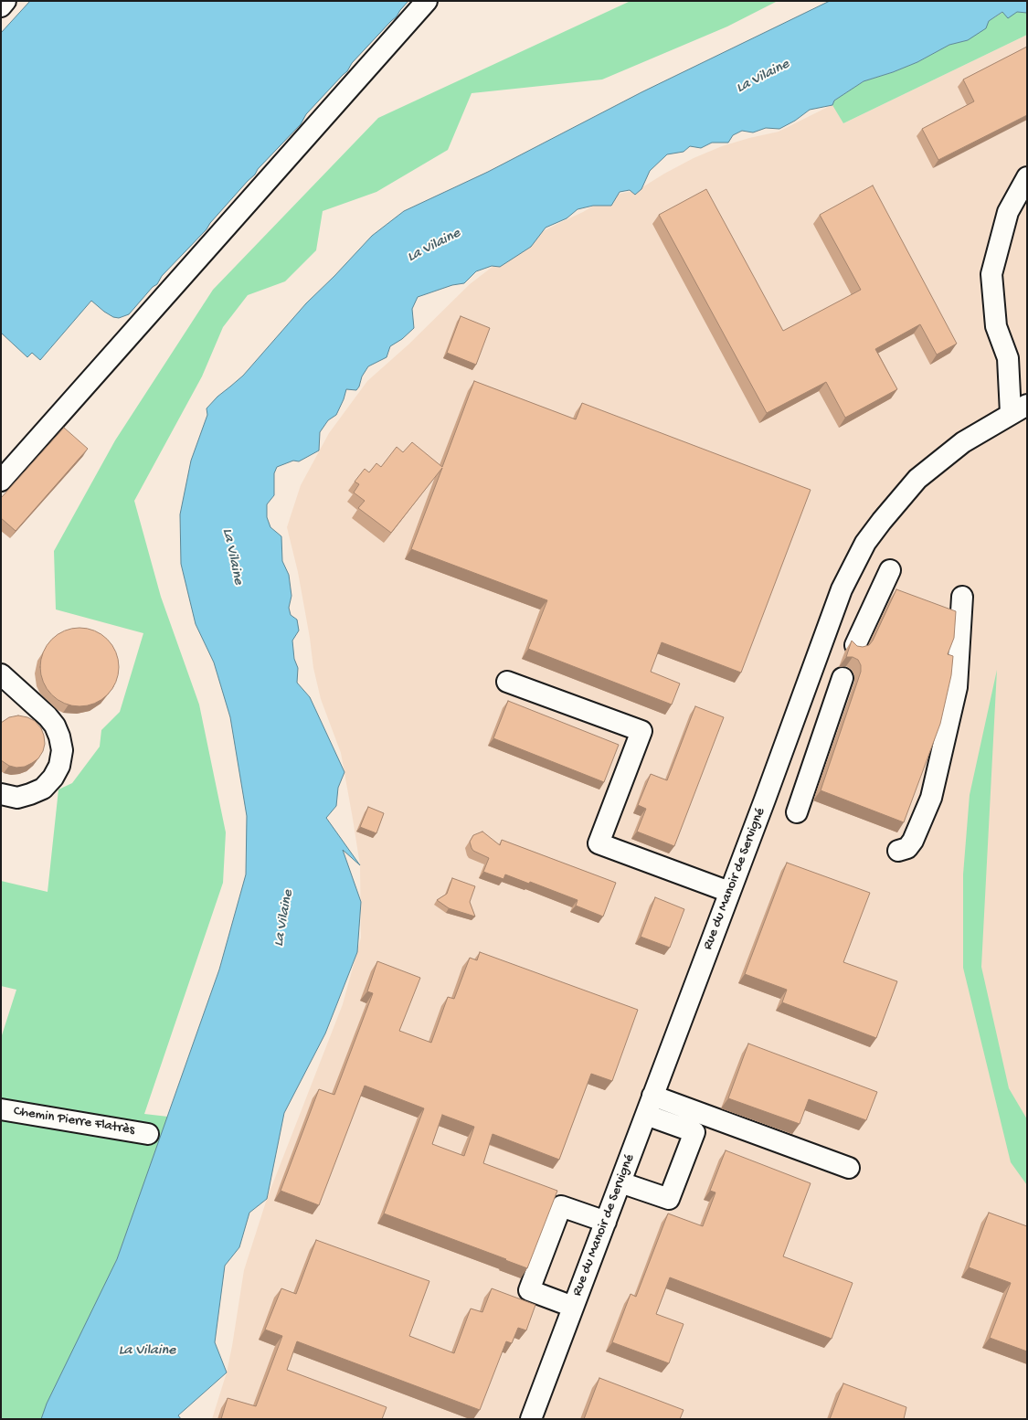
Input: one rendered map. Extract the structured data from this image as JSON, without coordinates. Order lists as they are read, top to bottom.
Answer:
{
  "streets": {
    "street": ["Rue du Manoir de Servigné", "Chemin Pierre Flatrès"]
  },
  "water": ["La Vilaine"]
}
